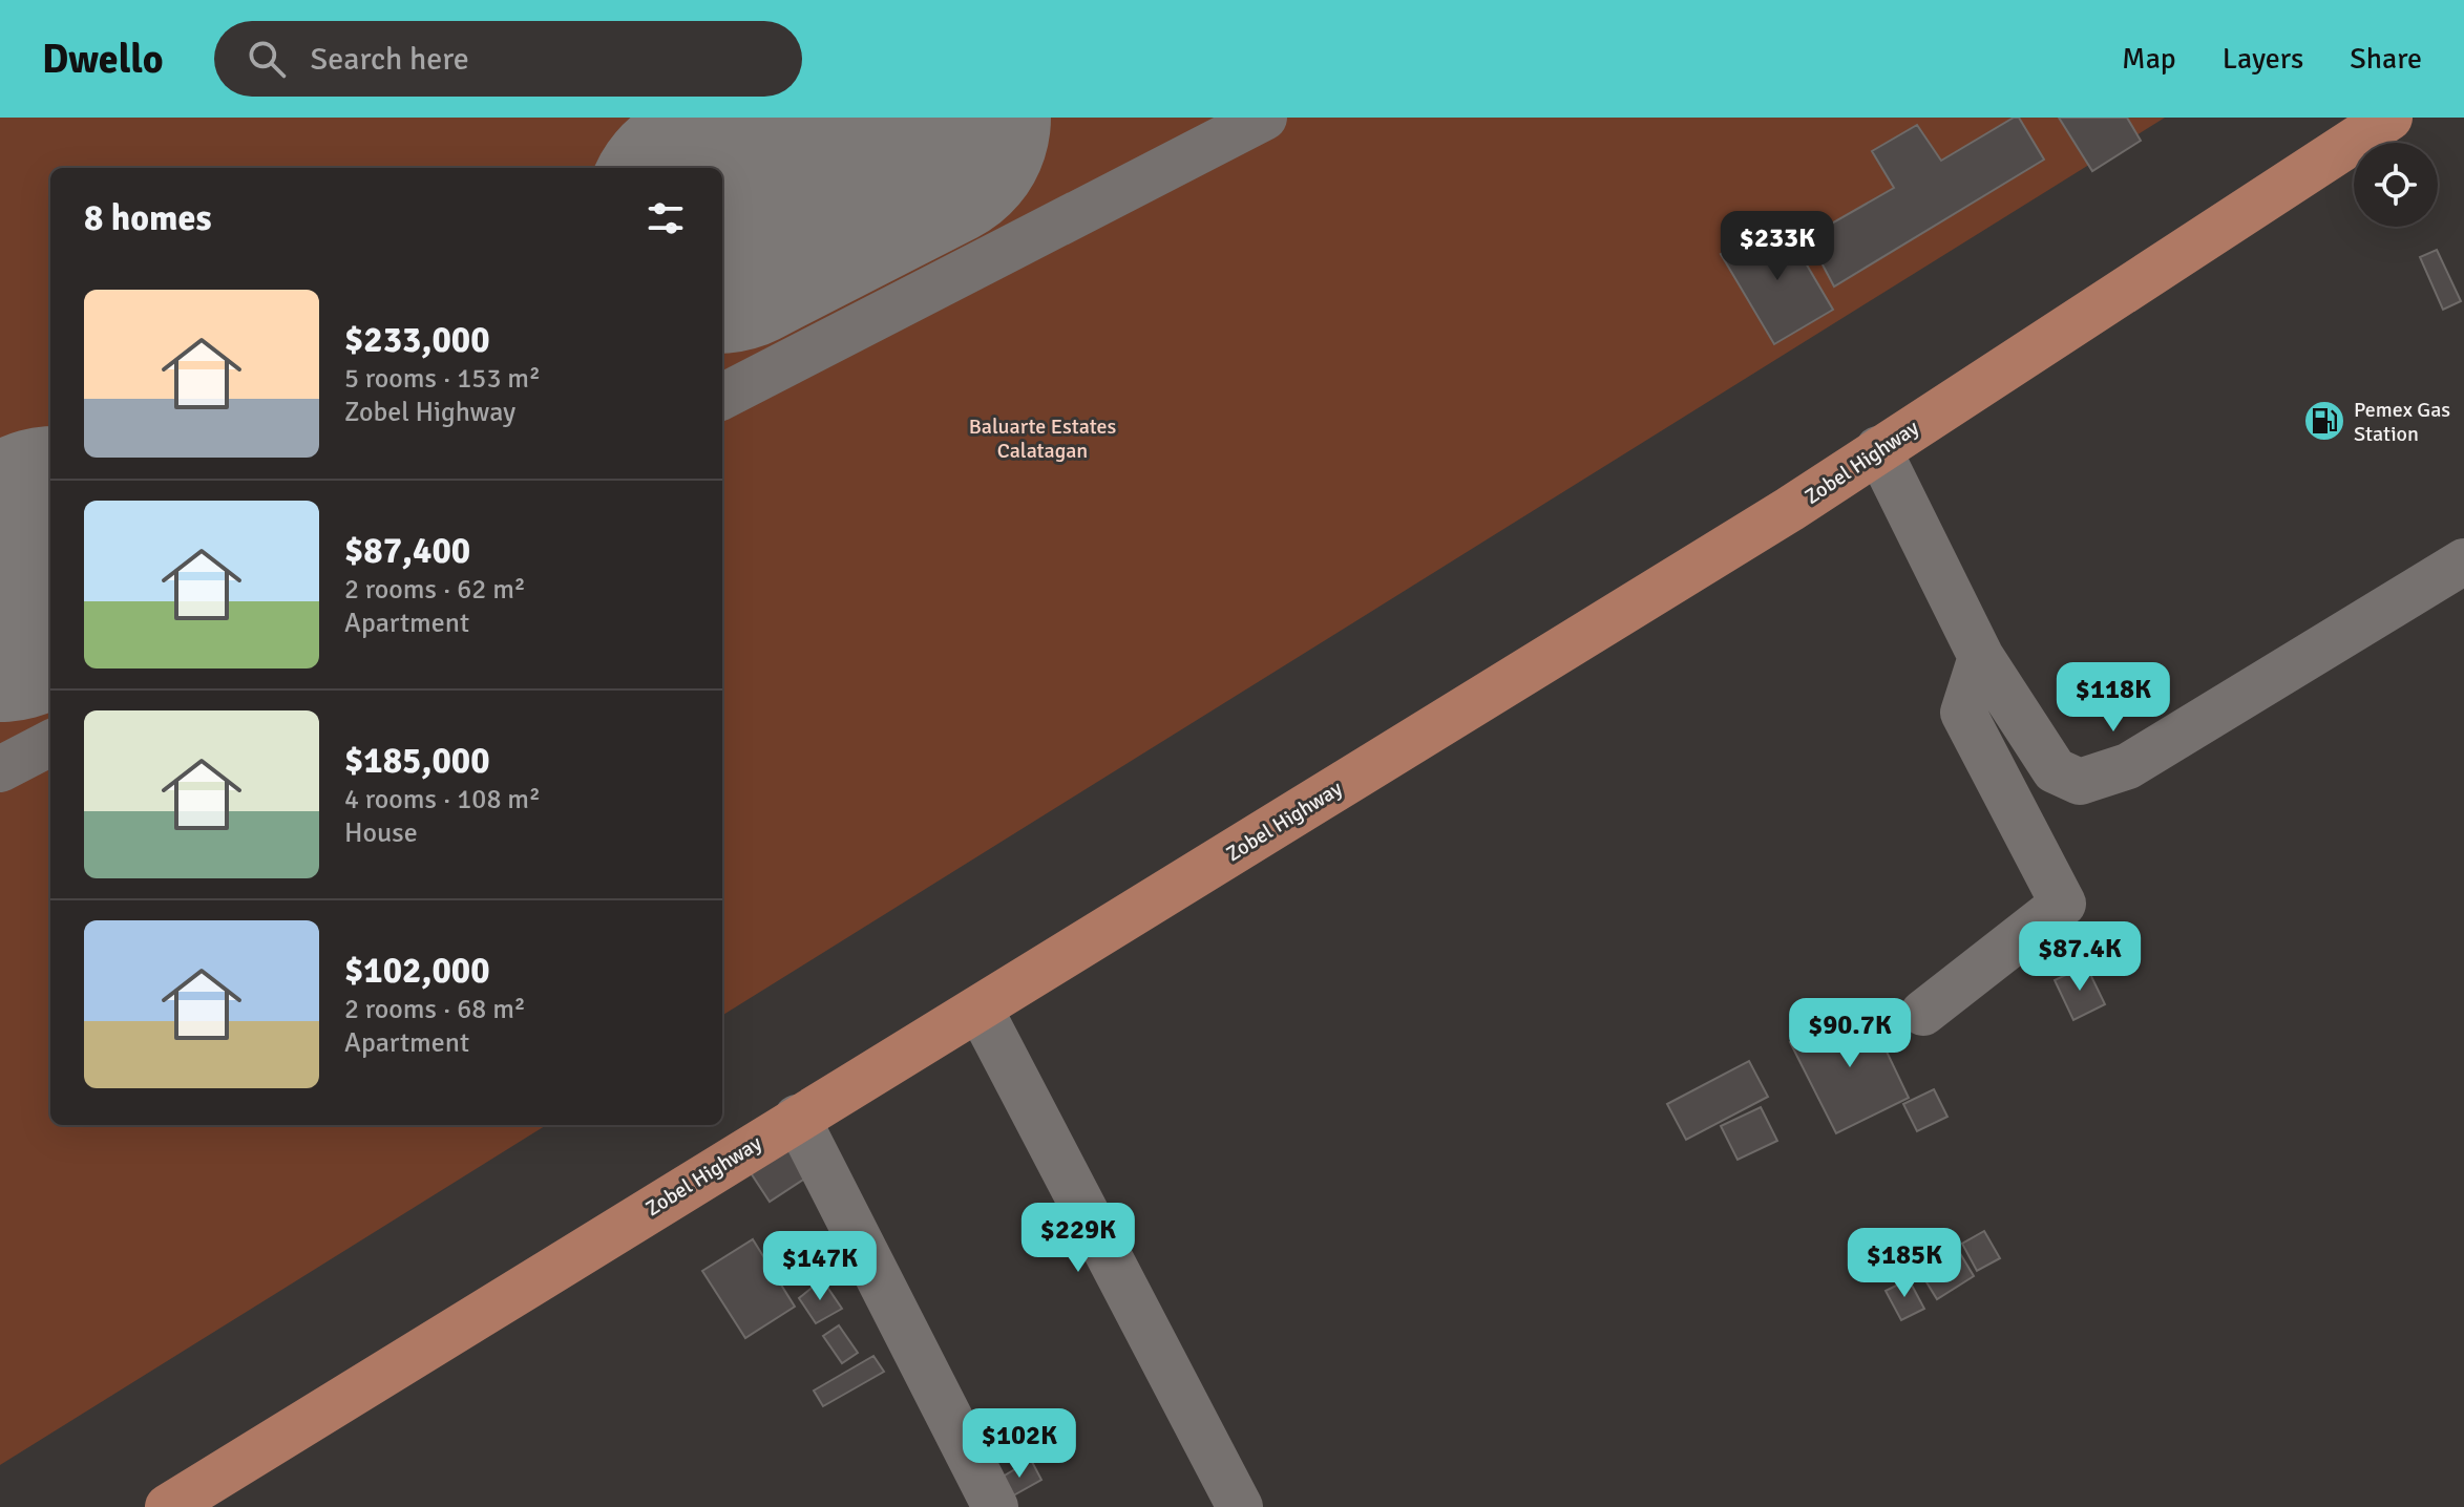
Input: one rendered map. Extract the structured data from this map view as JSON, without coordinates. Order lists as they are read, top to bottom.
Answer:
{
  "streets": {
    "main road": ["Zobel Highway"]
  },
  "parks": ["Baluarte Estates Calatagan"],
  "places": {
    "fuel station": ["Pemex Gas Station"]
  },
  "page": {
    "header": "Dwello",
    "search": "Search here",
    "nav": ["Map", "Layers", "Share"],
    "heading": "8 homes",
    "price": [
      "$233K",
      "$118K",
      "$87.4K",
      "$90.7K",
      "$229K",
      "$185K",
      "$147K",
      "$102K"
    ],
    "list": [
      {
        "name": "$233,000",
        "note": "5 rooms · 153 m² · Zobel Highway"
      },
      {
        "name": "$87,400",
        "note": "2 rooms · 62 m² · Apartment"
      },
      {
        "name": "$185,000",
        "note": "4 rooms · 108 m² · House"
      },
      {
        "name": "$102,000",
        "note": "2 rooms · 68 m² · Apartment"
      }
    ]
  }
}
